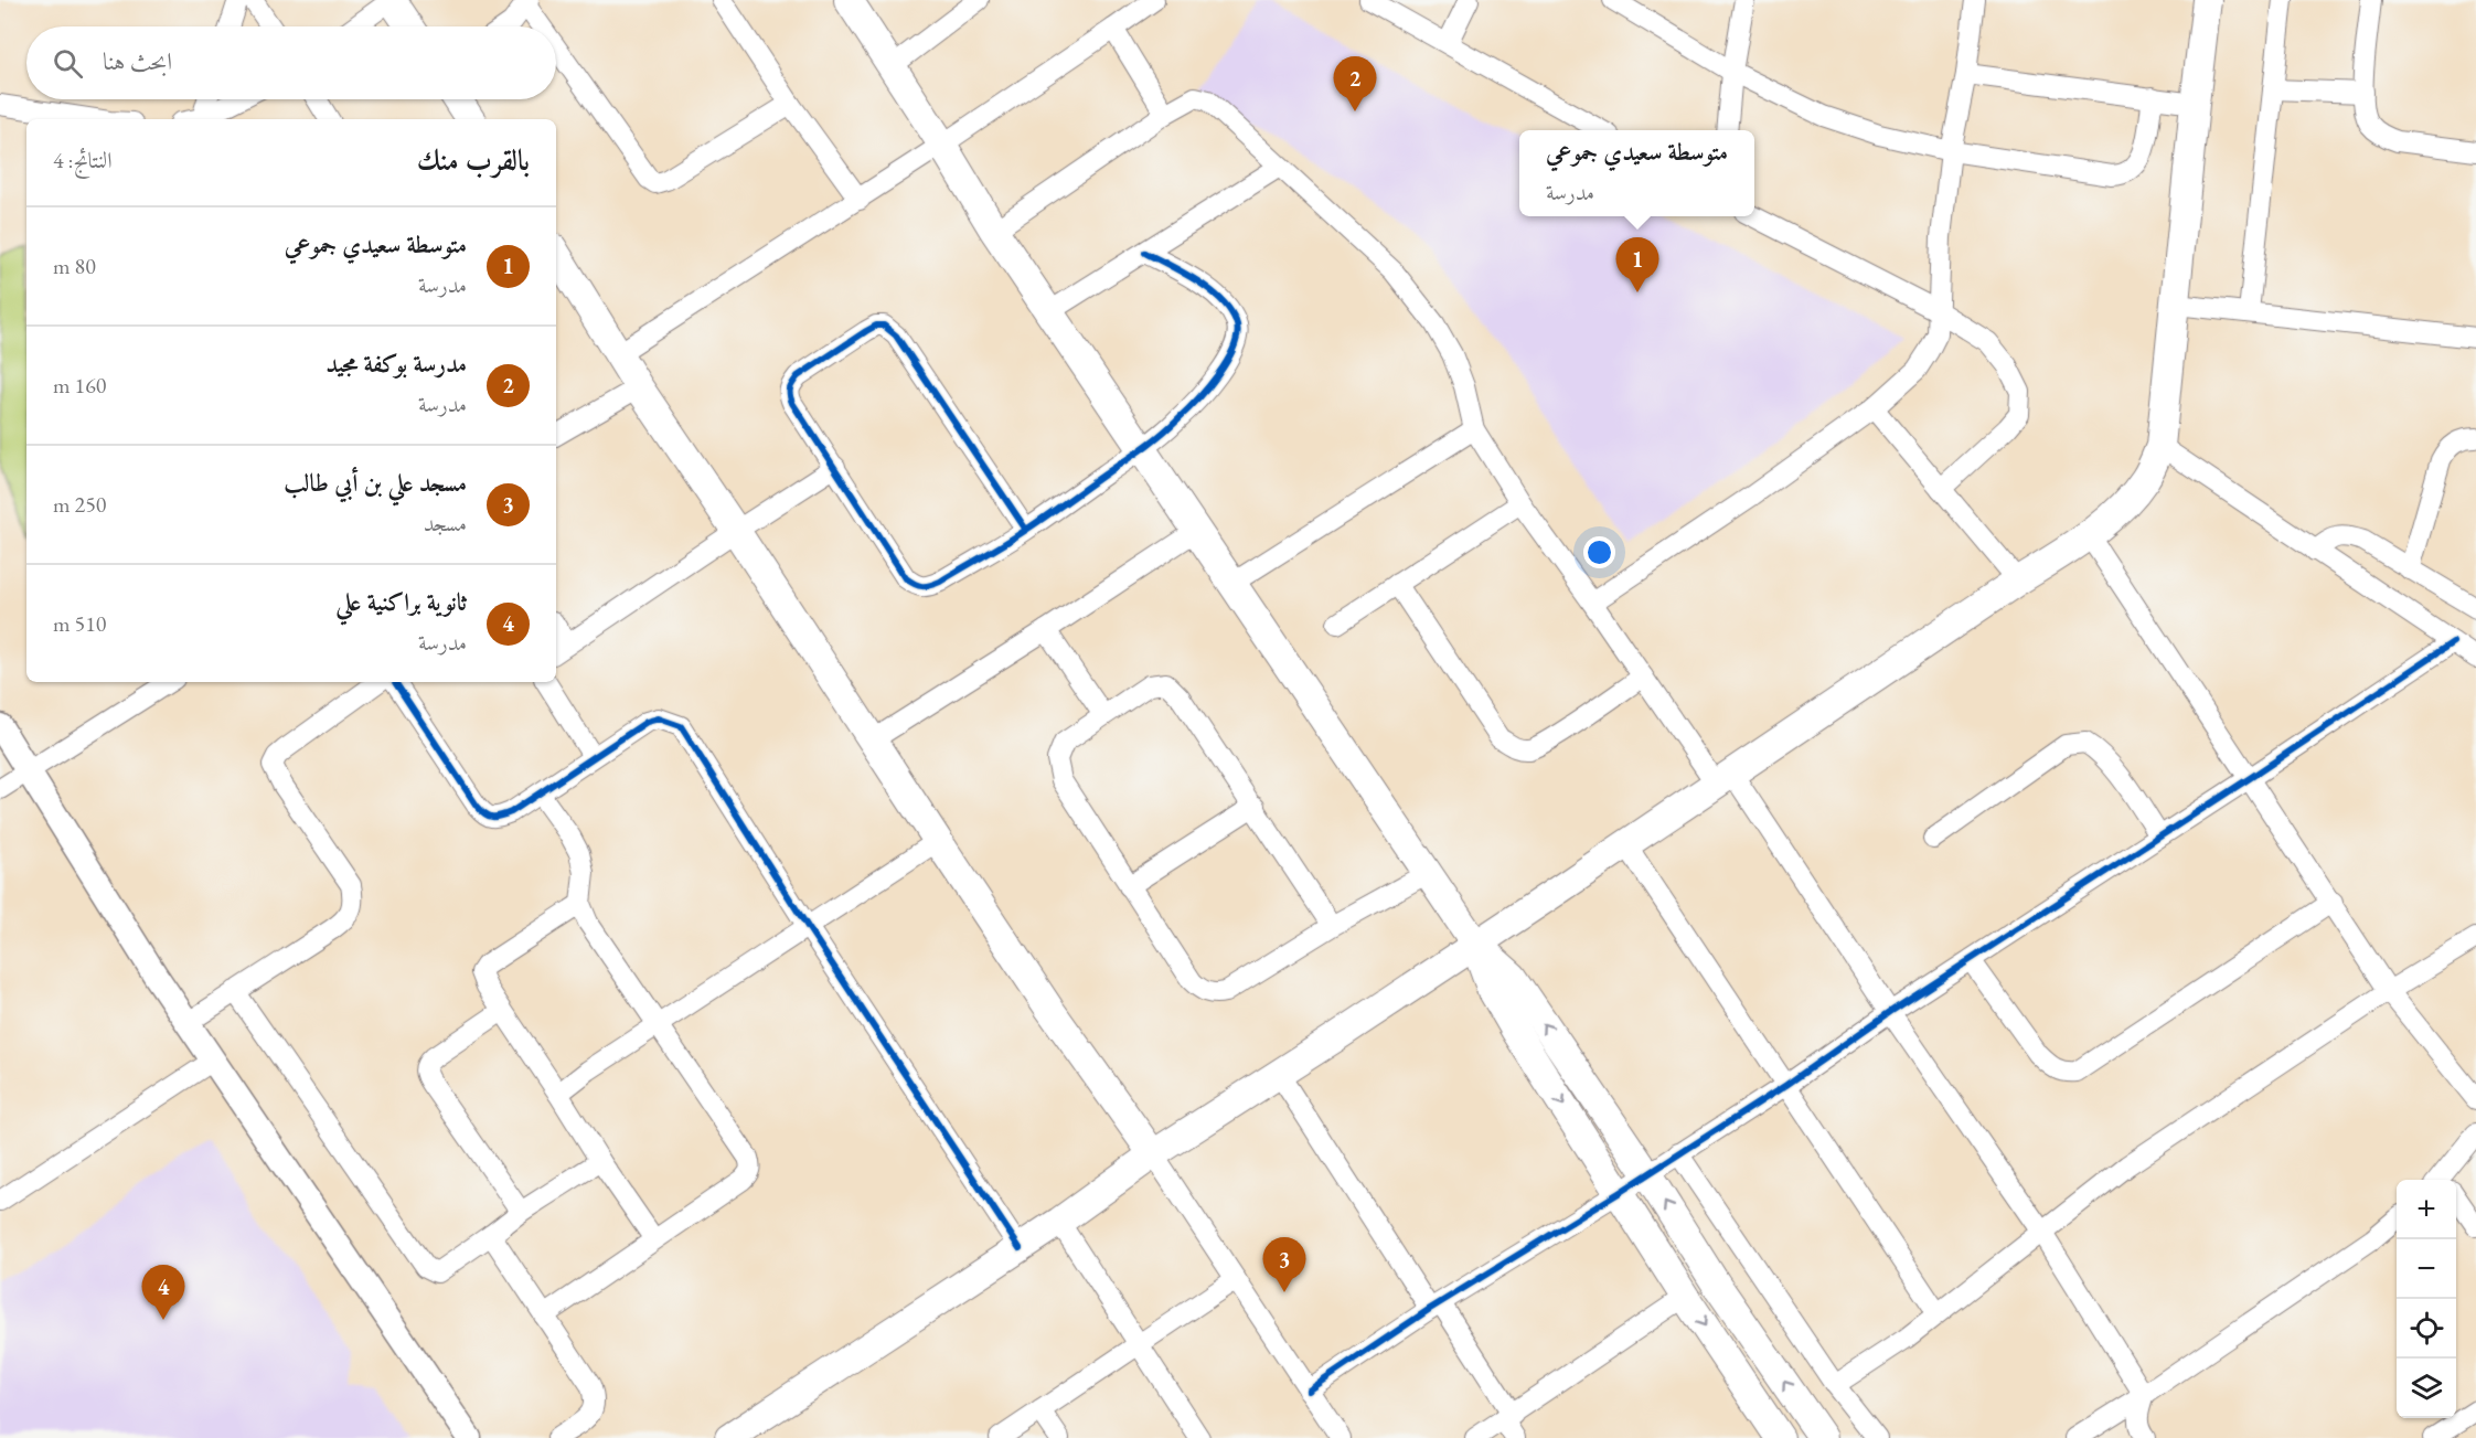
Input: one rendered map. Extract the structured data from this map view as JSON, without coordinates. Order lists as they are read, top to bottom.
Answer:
{
  "page": {
    "search": "ابحث هنا",
    "pins": [
      "2",
      "1",
      "3",
      "4"
    ],
    "heading": ["بالقرب منك", "النتائج: 4"],
    "popup": ["متوسطة سعيدي جموعي", "مدرسة"],
    "list": [
      {
        "mark": "1",
        "name": "متوسطة سعيدي جموعي",
        "note": "مدرسة",
        "value": "80 m"
      },
      {
        "mark": "2",
        "name": "مدرسة بوكفة مجيد",
        "note": "مدرسة",
        "value": "160 m"
      },
      {
        "mark": "3",
        "name": "مسجد علي بن أبي طالب",
        "note": "مسجد",
        "value": "250 m"
      },
      {
        "mark": "4",
        "name": "ثانوية براكنية علي",
        "note": "مدرسة",
        "value": "510 m"
      }
    ],
    "map_buttons": ["+", "−"]
  }
}
